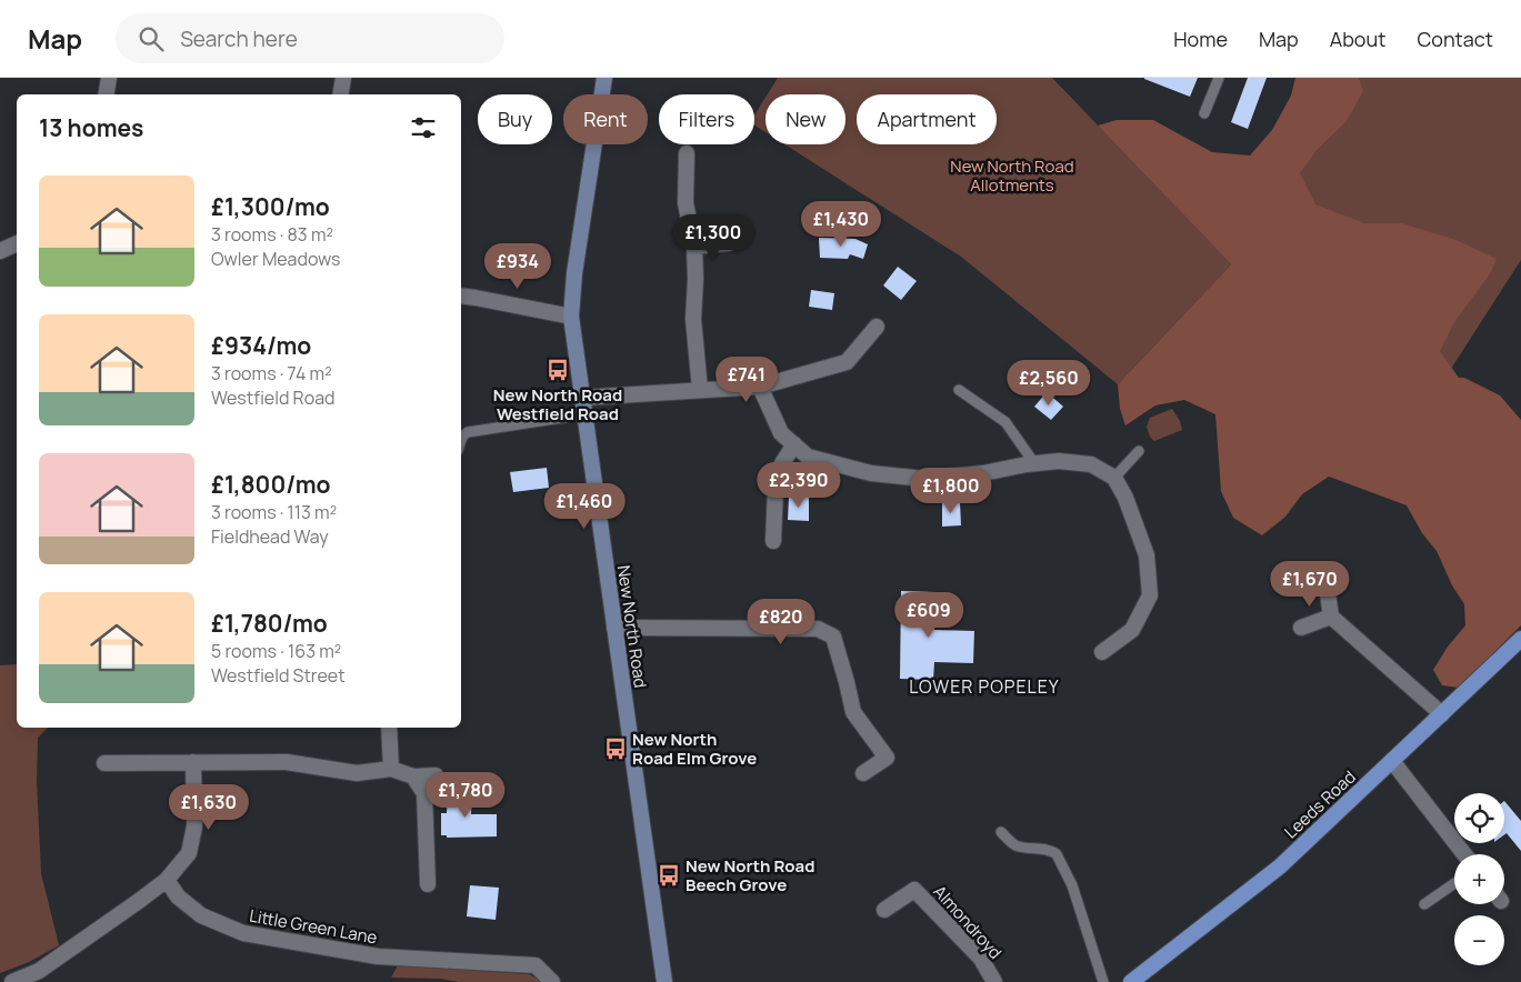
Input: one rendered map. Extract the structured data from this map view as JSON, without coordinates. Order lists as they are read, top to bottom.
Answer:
{
  "streets": {
    "main road": ["New North Road", "Leeds Road"],
    "street": ["Almondroyd", "Little Green Lane"]
  },
  "districts": ["LOWER POPELEY"],
  "parks": ["New North Road Allotments"],
  "places": {
    "bus stop": ["New North Road Westfield Road", "New North Road Elm Grove", "New North Road Beech Grove"]
  },
  "page": {
    "header": "Map",
    "search": "Search here",
    "nav": [
      "Home",
      "Map",
      "About",
      "Contact"
    ],
    "chip": [
      "Buy",
      "Rent",
      "Filters",
      "New",
      "Apartment"
    ],
    "heading": "13 homes",
    "list": [
      {
        "name": "£1,300/mo",
        "note": "3 rooms · 83 m² · Owler Meadows"
      },
      {
        "name": "£934/mo",
        "note": "3 rooms · 74 m² · Westfield Road"
      },
      {
        "name": "£1,800/mo",
        "note": "3 rooms · 113 m² · Fieldhead Way"
      },
      {
        "name": "£1,780/mo",
        "note": "5 rooms · 163 m² · Westfield Street"
      }
    ],
    "price": [
      "£1,430",
      "£1,300",
      "£934",
      "£741",
      "£2,560",
      "£2,390",
      "£1,800",
      "£1,460",
      "£1,670",
      "£609",
      "£820",
      "£1,780",
      "£1,630"
    ],
    "map_buttons": ["+", "−"]
  }
}
